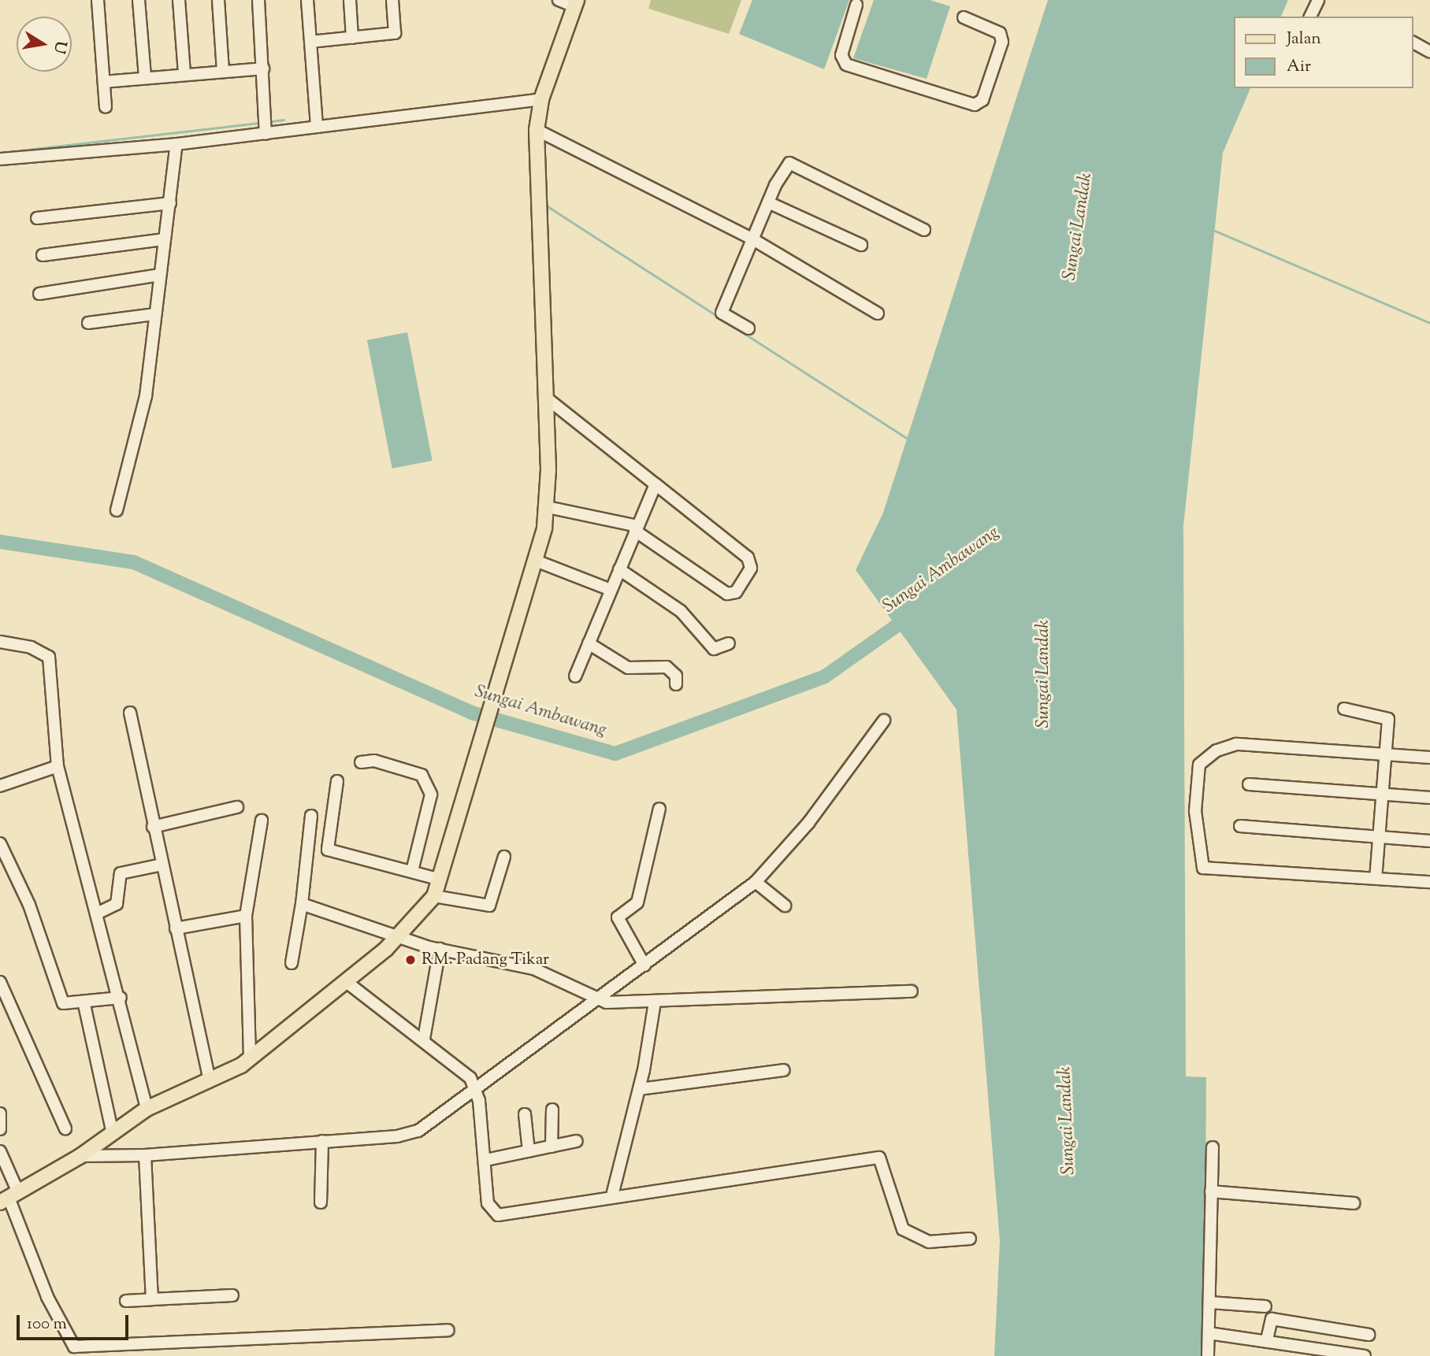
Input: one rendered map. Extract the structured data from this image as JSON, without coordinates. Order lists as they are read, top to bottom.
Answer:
{
  "water": ["Sungai Landak", "Sungai Ambawang"],
  "places": ["RM. Padang Tikar"],
  "legend": ["Jalan", "Air"],
  "scale_bar": "100 m",
  "north": "right"
}
